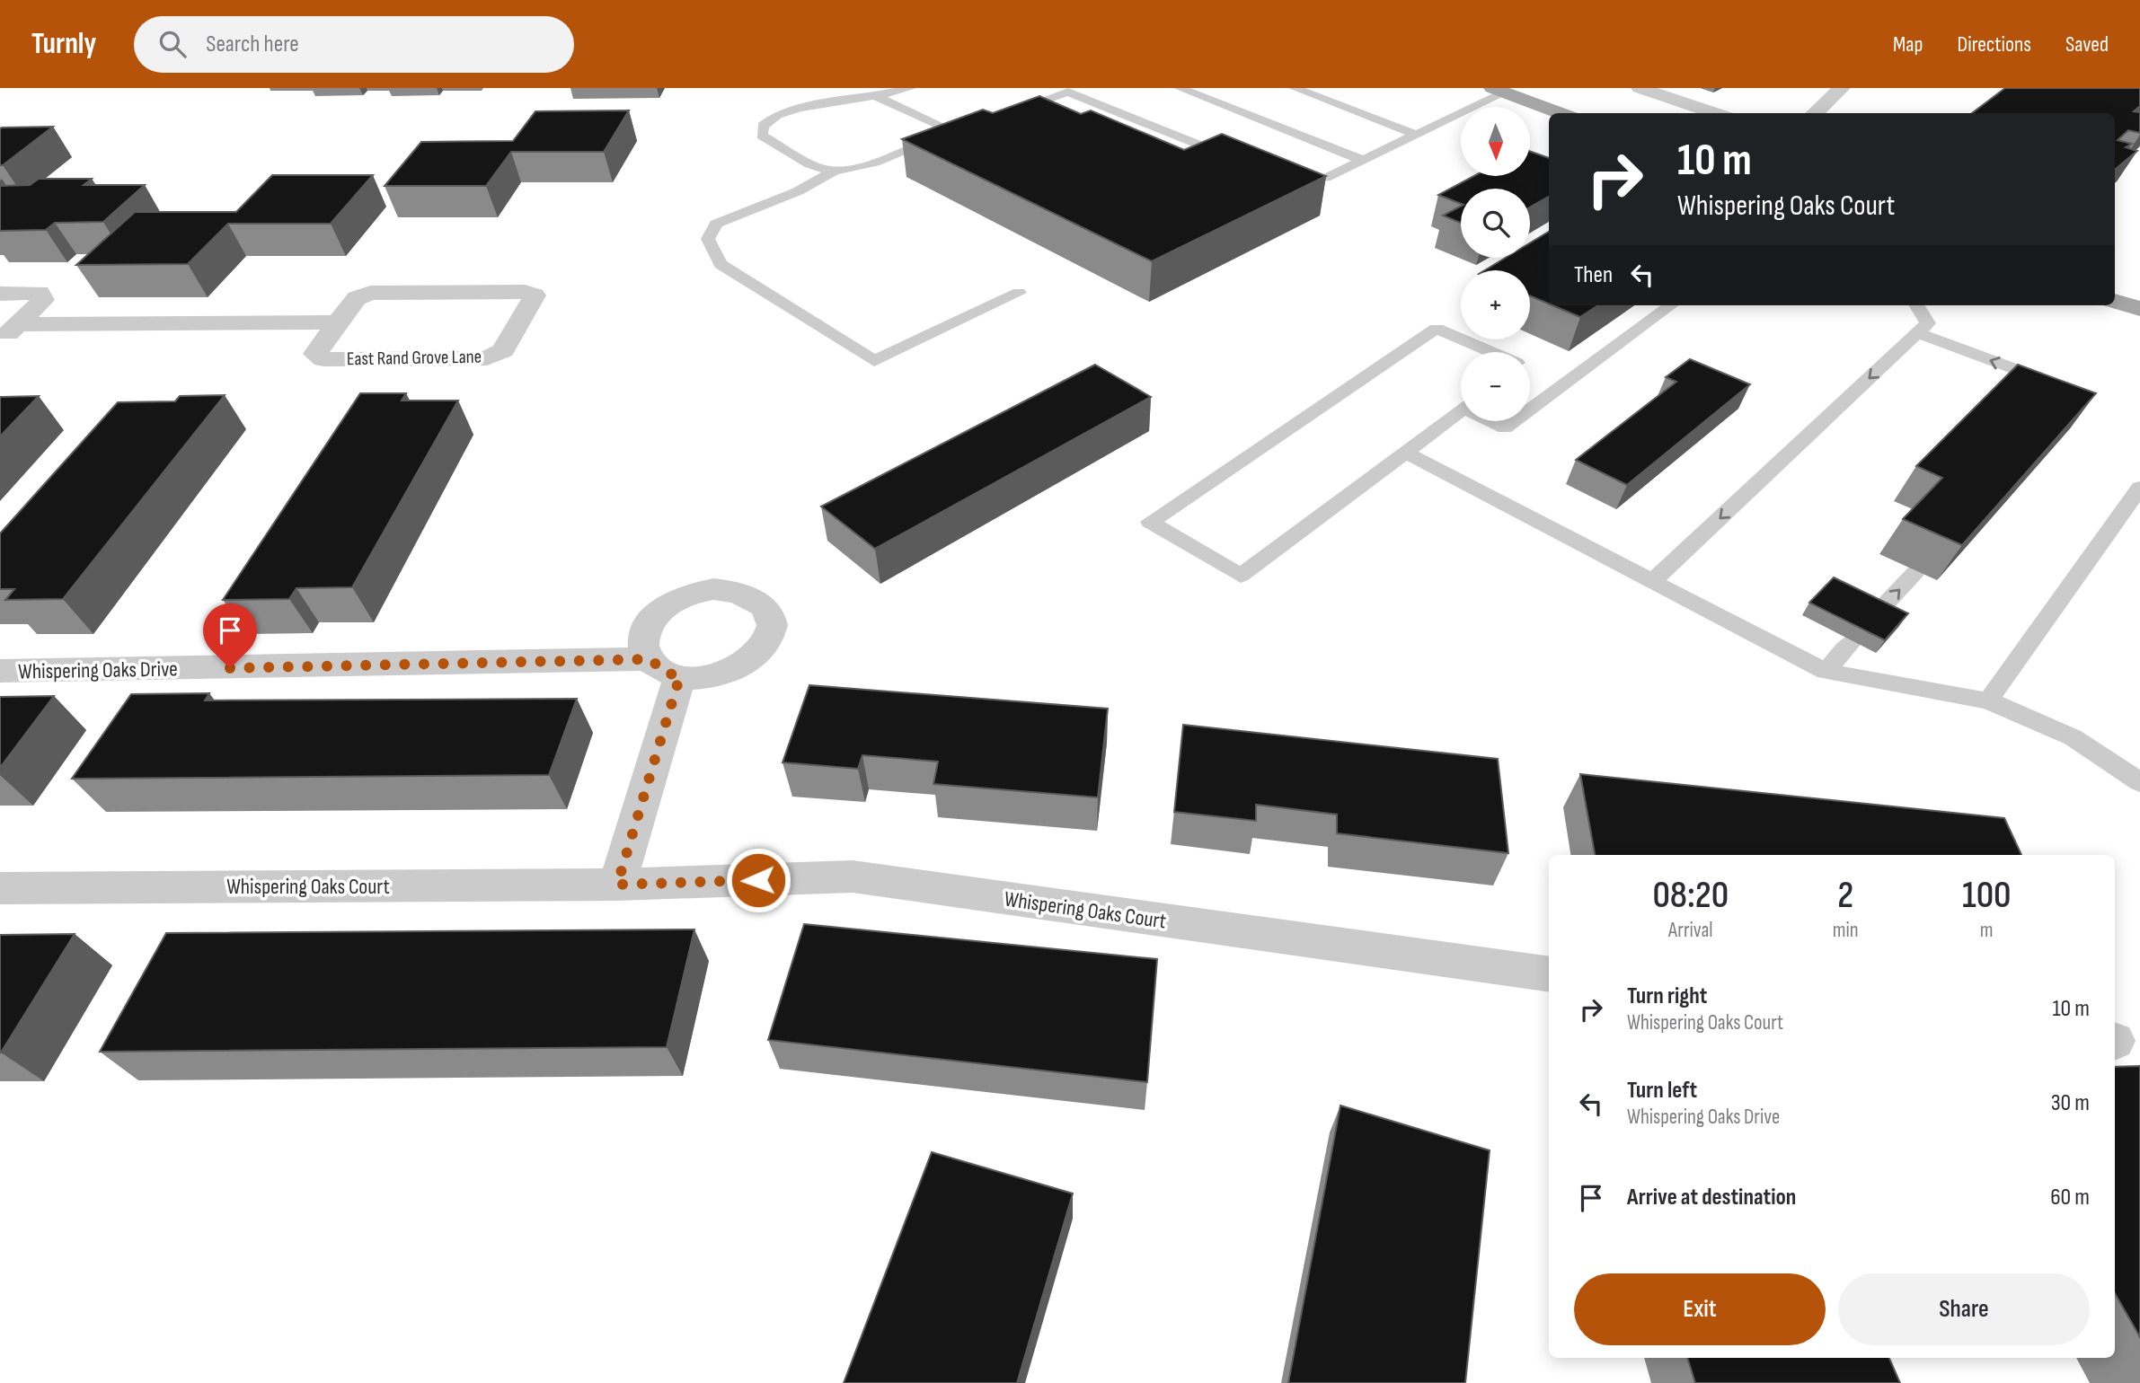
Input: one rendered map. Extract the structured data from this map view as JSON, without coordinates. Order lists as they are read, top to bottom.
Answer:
{
  "streets": {
    "street": ["East Rand Grove Lane", "Whispering Oaks Drive", "Whispering Oaks Court"]
  },
  "north": "bottom",
  "page": {
    "header": "Turnly",
    "search": "Search here",
    "nav": ["Map", "Directions", "Saved"],
    "map_buttons": ["+", "−"],
    "turn": ["10 m", "Whispering Oaks Court"],
    "then": "Then",
    "eta": [
      "08:20",
      "Arrival",
      "2",
      "min",
      "100",
      "m"
    ],
    "list": [
      {
        "name": "Turn right",
        "note": "Whispering Oaks Court",
        "value": "10 m"
      },
      {
        "name": "Turn left",
        "note": "Whispering Oaks Drive",
        "value": "30 m"
      },
      {
        "name": "Arrive at destination",
        "value": "60 m"
      }
    ],
    "buttons": ["Exit", "Share"]
  }
}
